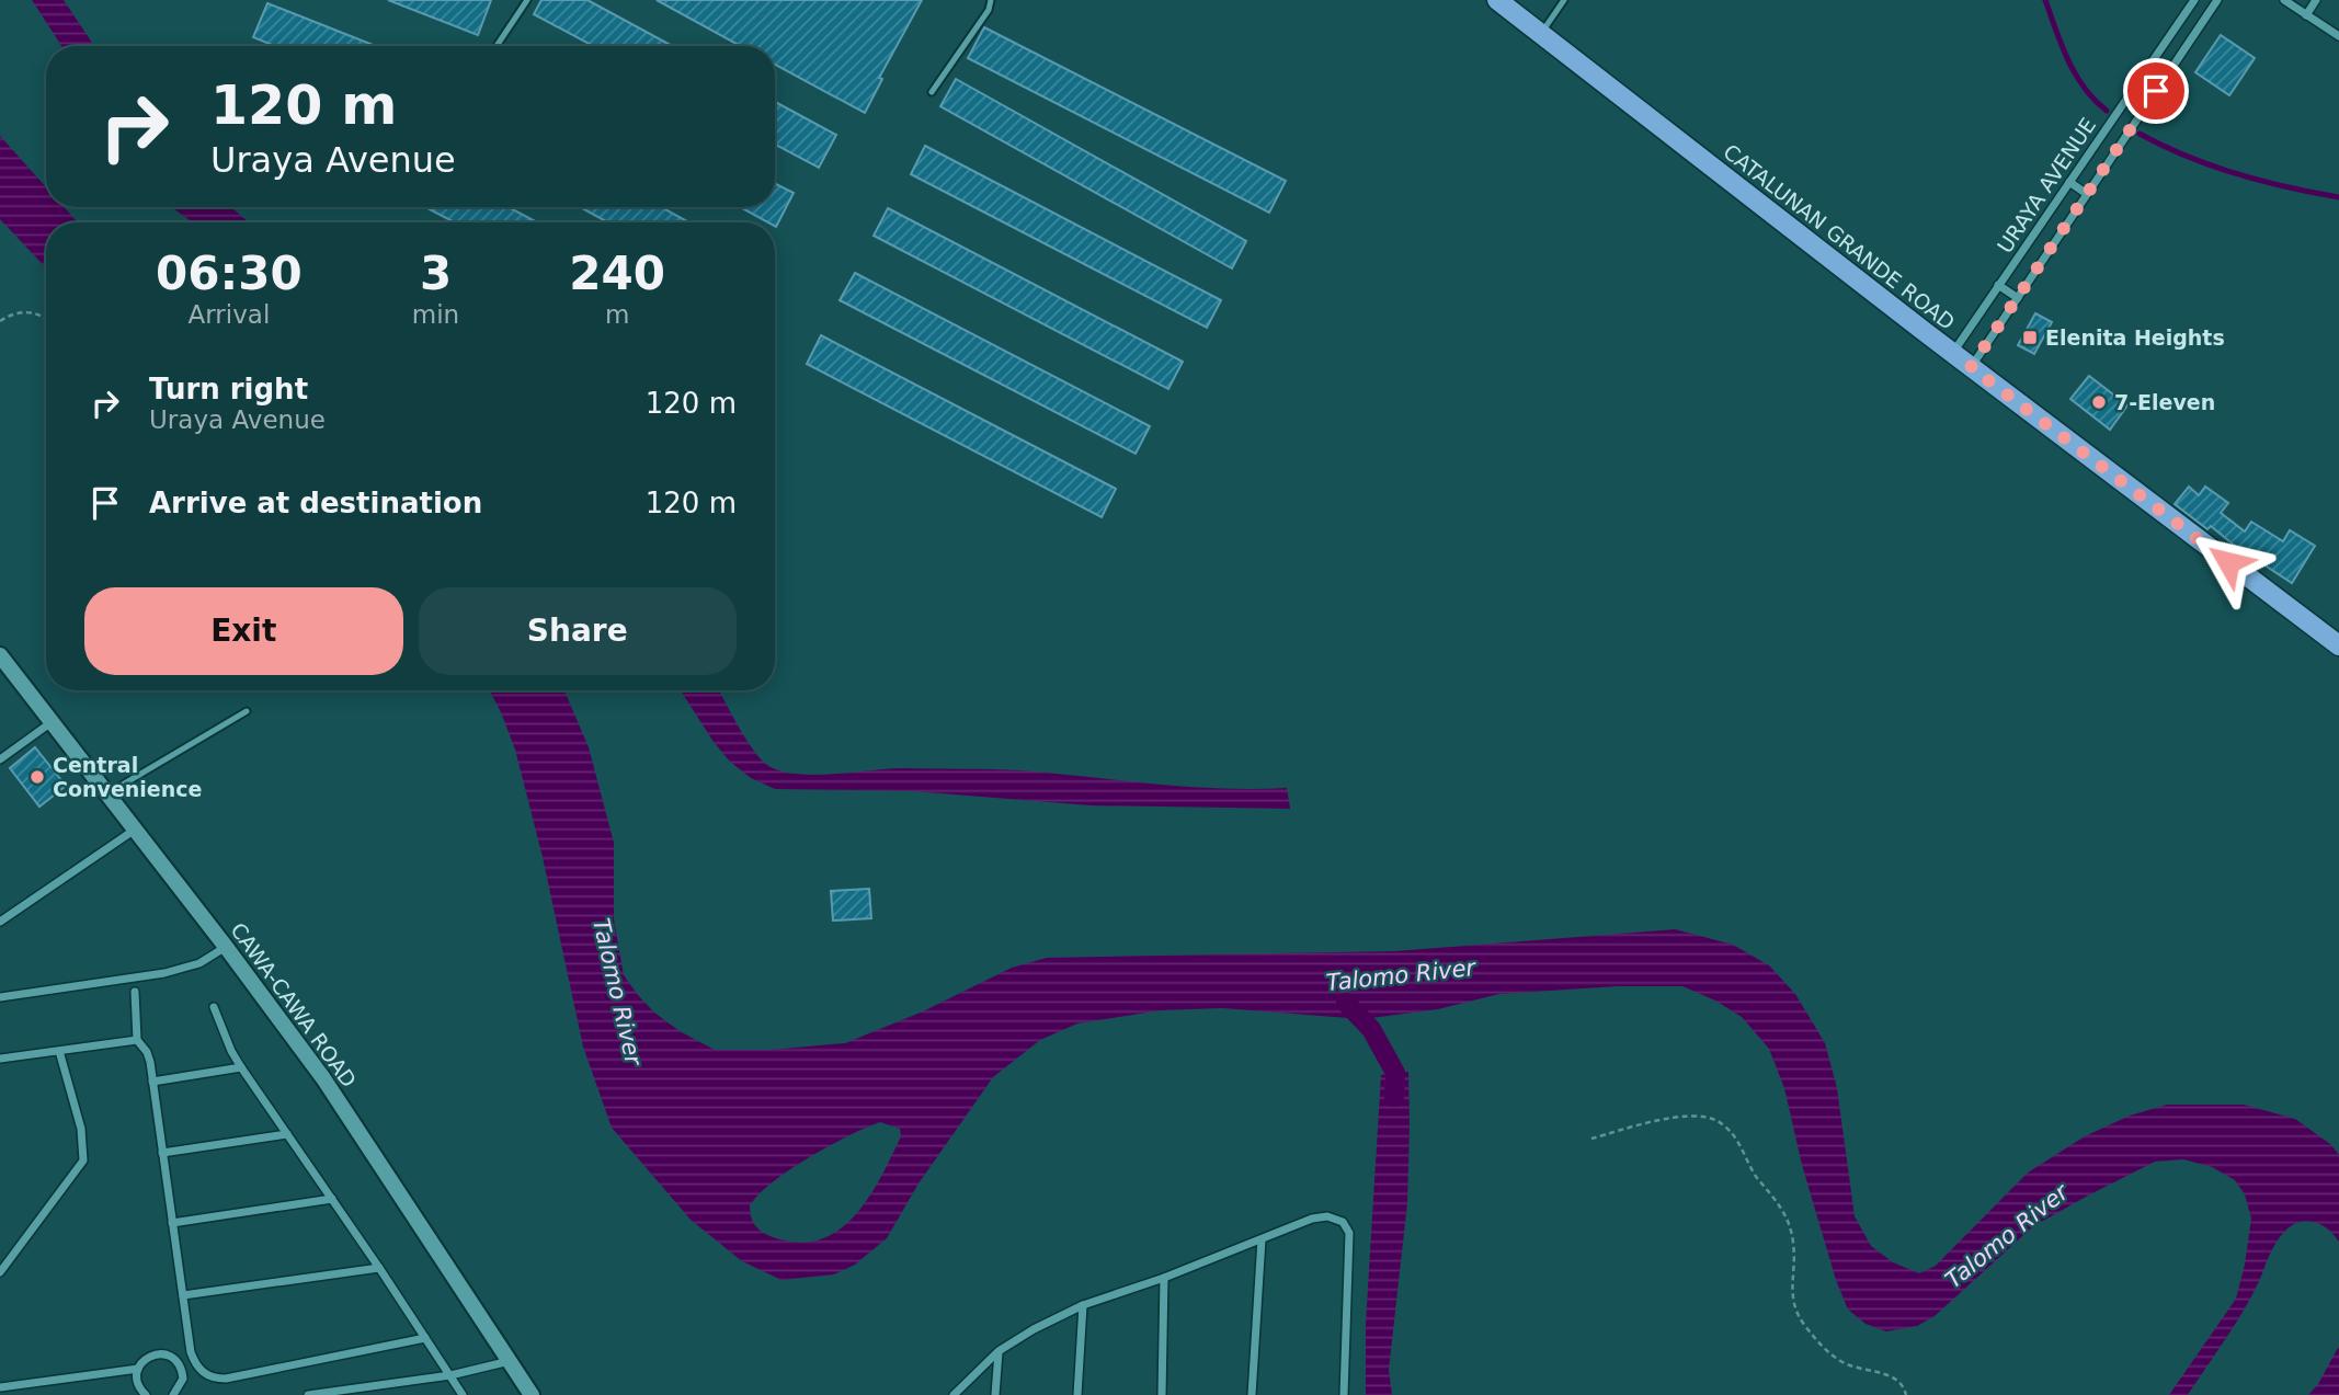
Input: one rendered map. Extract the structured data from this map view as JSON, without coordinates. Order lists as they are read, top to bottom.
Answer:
{
  "streets": {
    "main road": ["CATALUNAN GRANDE ROAD"],
    "street": ["URAYA AVENUE", "CAWA-CAWA ROAD"]
  },
  "crossings": [
    ["URAYA AVENUE", "CATALUNAN GRANDE ROAD"]
  ],
  "water": ["Talomo River"],
  "places": {
    "transit": ["Elenita Heights"],
    "other": ["7-Eleven", "Central Convenience"]
  },
  "page": {
    "turn": ["120 m", "Uraya Avenue"],
    "eta": [
      "06:30",
      "Arrival",
      "3",
      "min",
      "240",
      "m"
    ],
    "list": [
      {
        "name": "Turn right",
        "note": "Uraya Avenue",
        "value": "120 m"
      },
      {
        "name": "Arrive at destination",
        "value": "120 m"
      }
    ],
    "buttons": ["Exit", "Share"]
  }
}
